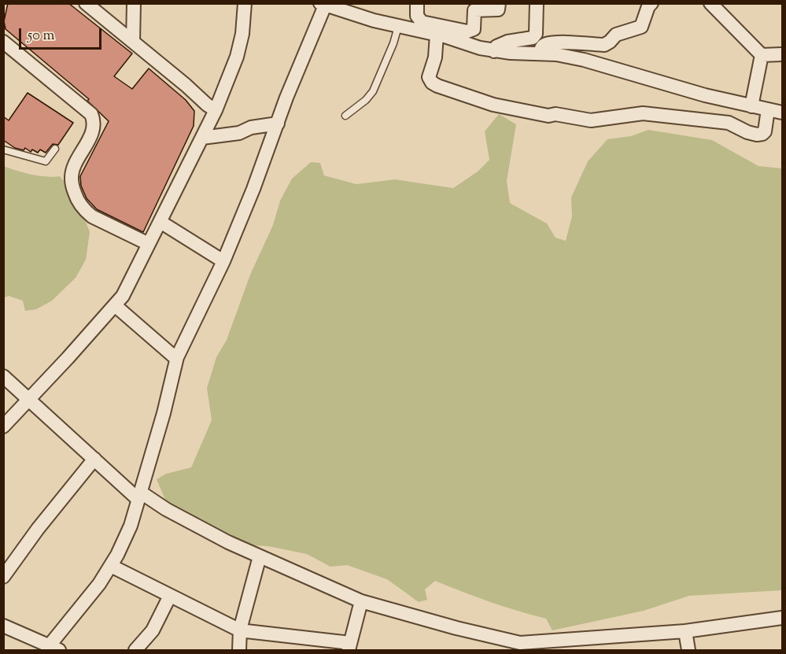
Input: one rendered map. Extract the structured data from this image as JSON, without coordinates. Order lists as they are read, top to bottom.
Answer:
{
  "scale_bar": "50 m"
}
